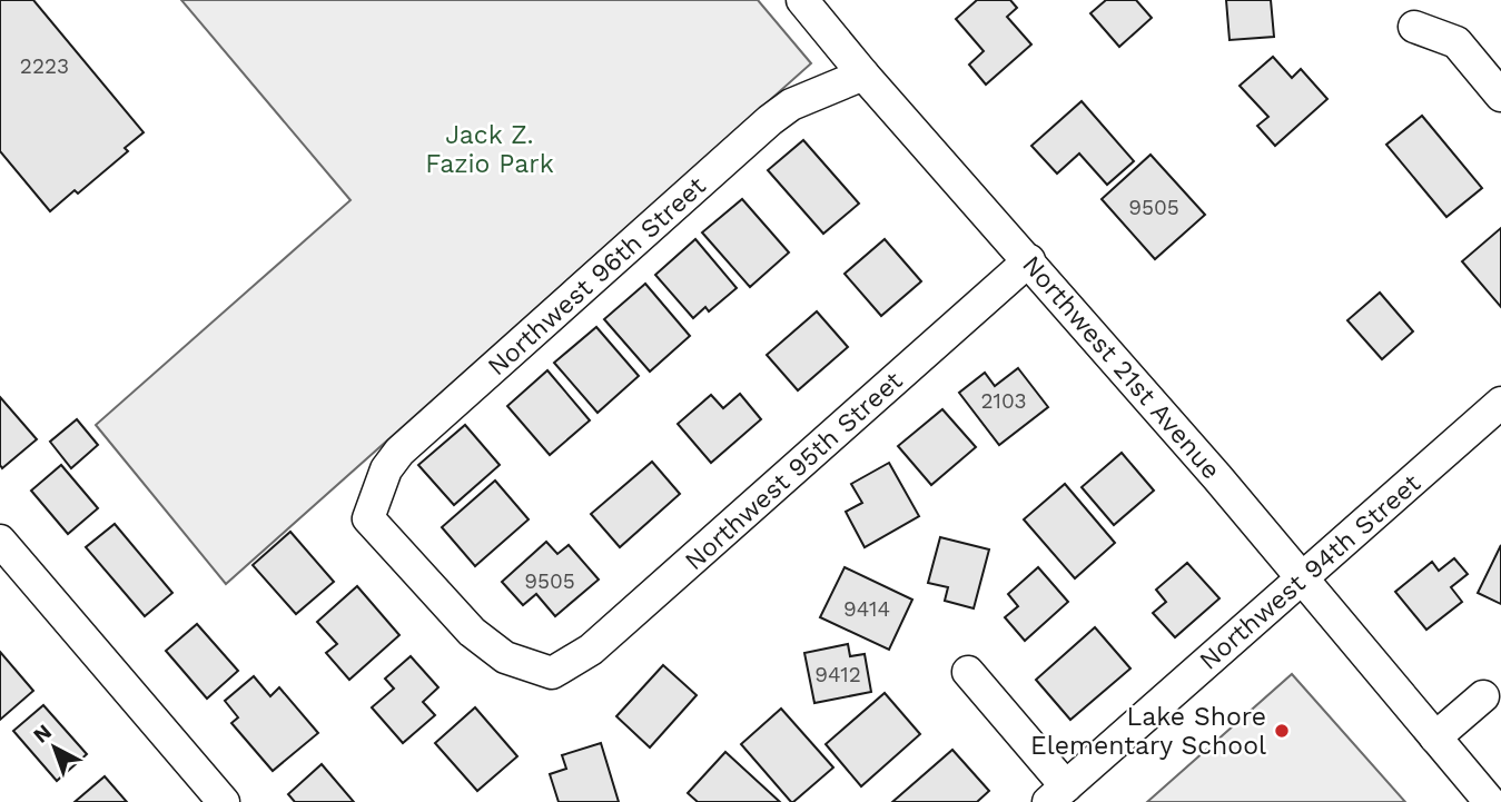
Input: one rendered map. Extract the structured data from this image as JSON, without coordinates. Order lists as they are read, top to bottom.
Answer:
{
  "streets": {
    "street": [
      "Northwest 96th Street",
      "Northwest 21st Avenue",
      "Northwest 95th Street",
      "Northwest 94th Street"
    ]
  },
  "crossings": [
    ["Northwest 96th Street", "Northwest 21st Avenue"],
    ["Northwest 96th Street", "Northwest 95th Street"],
    ["Northwest 21st Avenue", "Northwest 95th Street"],
    ["Northwest 21st Avenue", "Northwest 94th Street"]
  ],
  "parks": ["Jack Z. Fazio Park"],
  "places": ["Lake Shore Elementary School"],
  "house_numbers": [
    "2223",
    "9505",
    "2103",
    "9505",
    "9414",
    "9412"
  ],
  "north": "top left"
}
